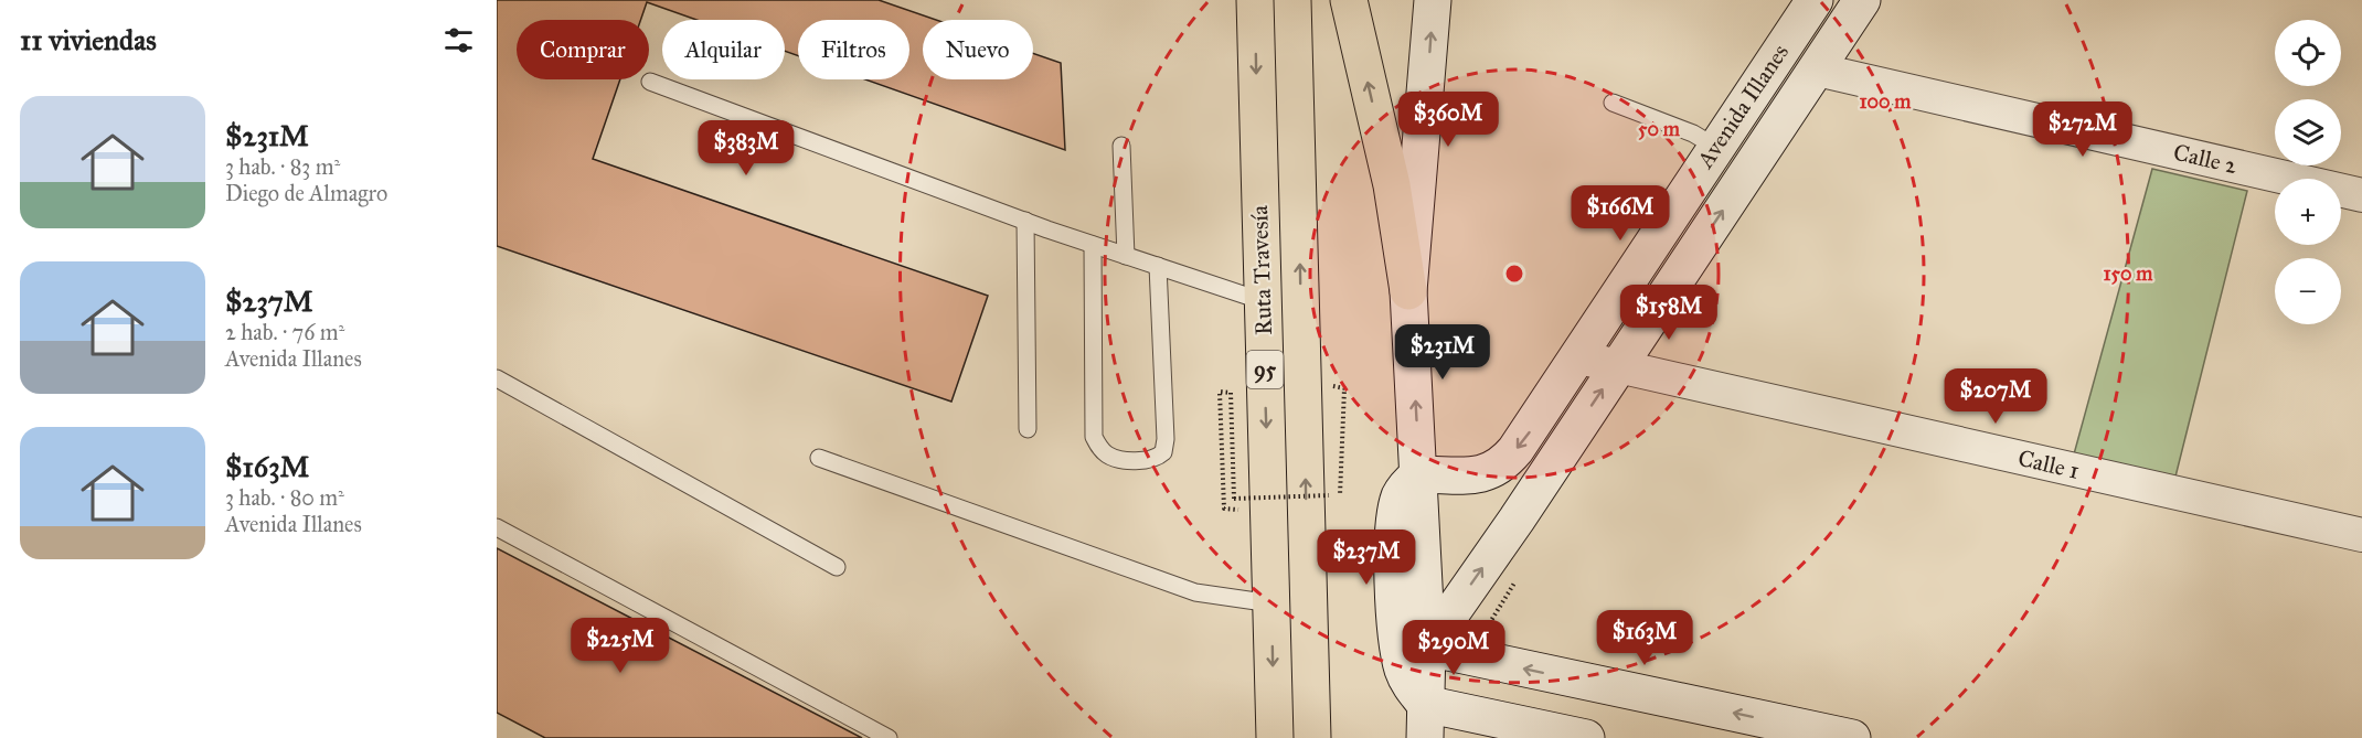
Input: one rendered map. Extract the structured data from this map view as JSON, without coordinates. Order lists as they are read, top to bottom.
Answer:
{
  "streets": {
    "highway": ["Ruta Travesía", "95"],
    "main road": ["Avenida Illanes"],
    "street": ["Calle 2", "Calle 1"]
  },
  "crossings": [
    ["Avenida Illanes", "Calle 2"],
    ["Avenida Illanes", "Calle 1"]
  ],
  "page": {
    "heading": "11 viviendas",
    "map_buttons": ["+", "−"],
    "chip": [
      "Comprar",
      "Alquilar",
      "Filtros",
      "Nuevo"
    ],
    "list": [
      {
        "name": "$231M",
        "note": "3 hab. · 83 m² · Diego de Almagro"
      },
      {
        "name": "$237M",
        "note": "2 hab. · 76 m² · Avenida Illanes"
      },
      {
        "name": "$163M",
        "note": "3 hab. · 80 m² · Avenida Illanes"
      }
    ],
    "price": [
      "$360M",
      "$272M",
      "$383M",
      "$166M",
      "$158M",
      "$231M",
      "$207M",
      "$237M",
      "$163M",
      "$225M",
      "$290M"
    ]
  },
  "rings": ["100 m", "50 m", "150 m"]
}
